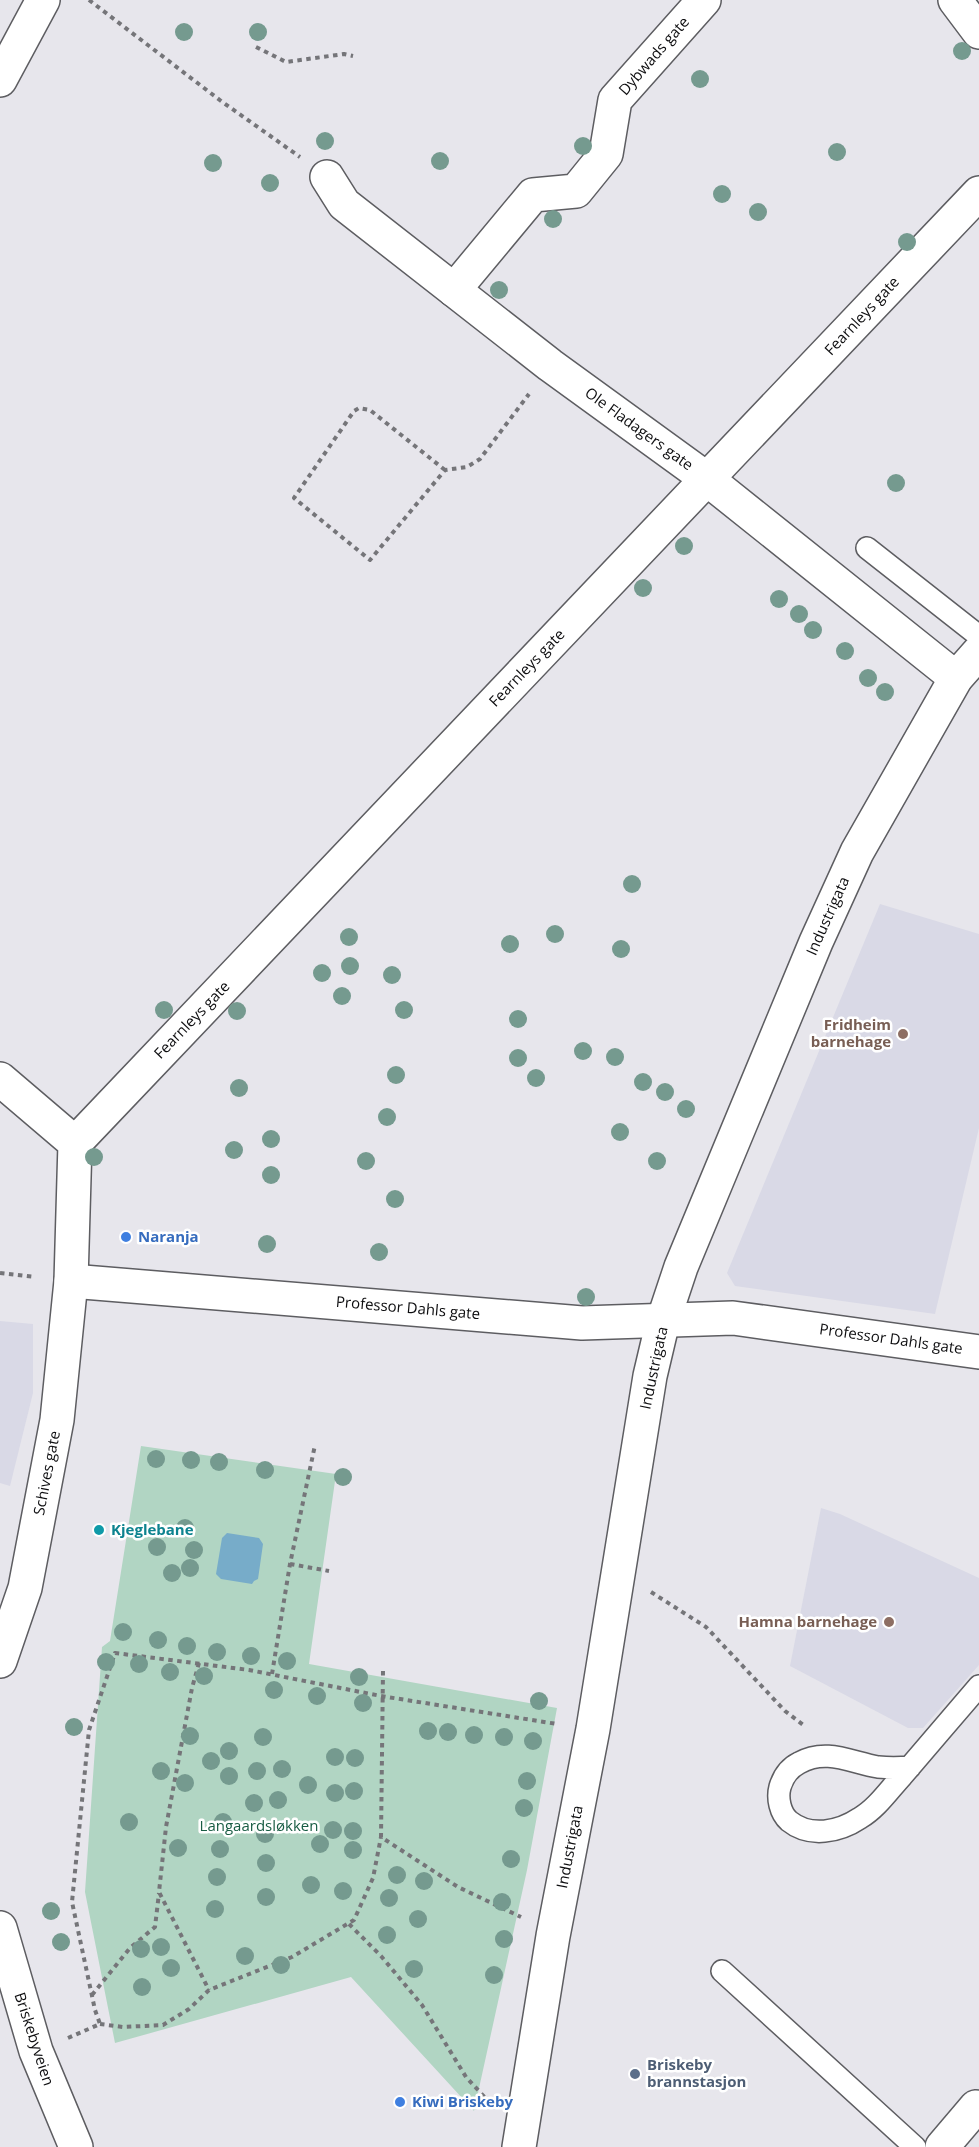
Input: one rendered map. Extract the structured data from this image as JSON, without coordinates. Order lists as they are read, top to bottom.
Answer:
{
  "streets": {
    "street": [
      "Dybwads gate",
      "Fearnleys gate",
      "Ole Fladagers gate",
      "Industrigata",
      "Professor Dahls gate",
      "Schives gate",
      "Briskebyveien"
    ]
  },
  "crossings": [
    ["Dybwads gate", "Ole Fladagers gate"],
    ["Fearnleys gate", "Ole Fladagers gate"],
    ["Ole Fladagers gate", "Industrigata"],
    ["Industrigata", "Professor Dahls gate"],
    ["Professor Dahls gate", "Schives gate"]
  ],
  "parks": ["Langaardsløkken"],
  "places": [
    "Fridheim barnehage",
    "Naranja",
    "Kjeglebane",
    "Hamna barnehage",
    "Briskeby brannstasjon",
    "Kiwi Briskeby"
  ]
}
